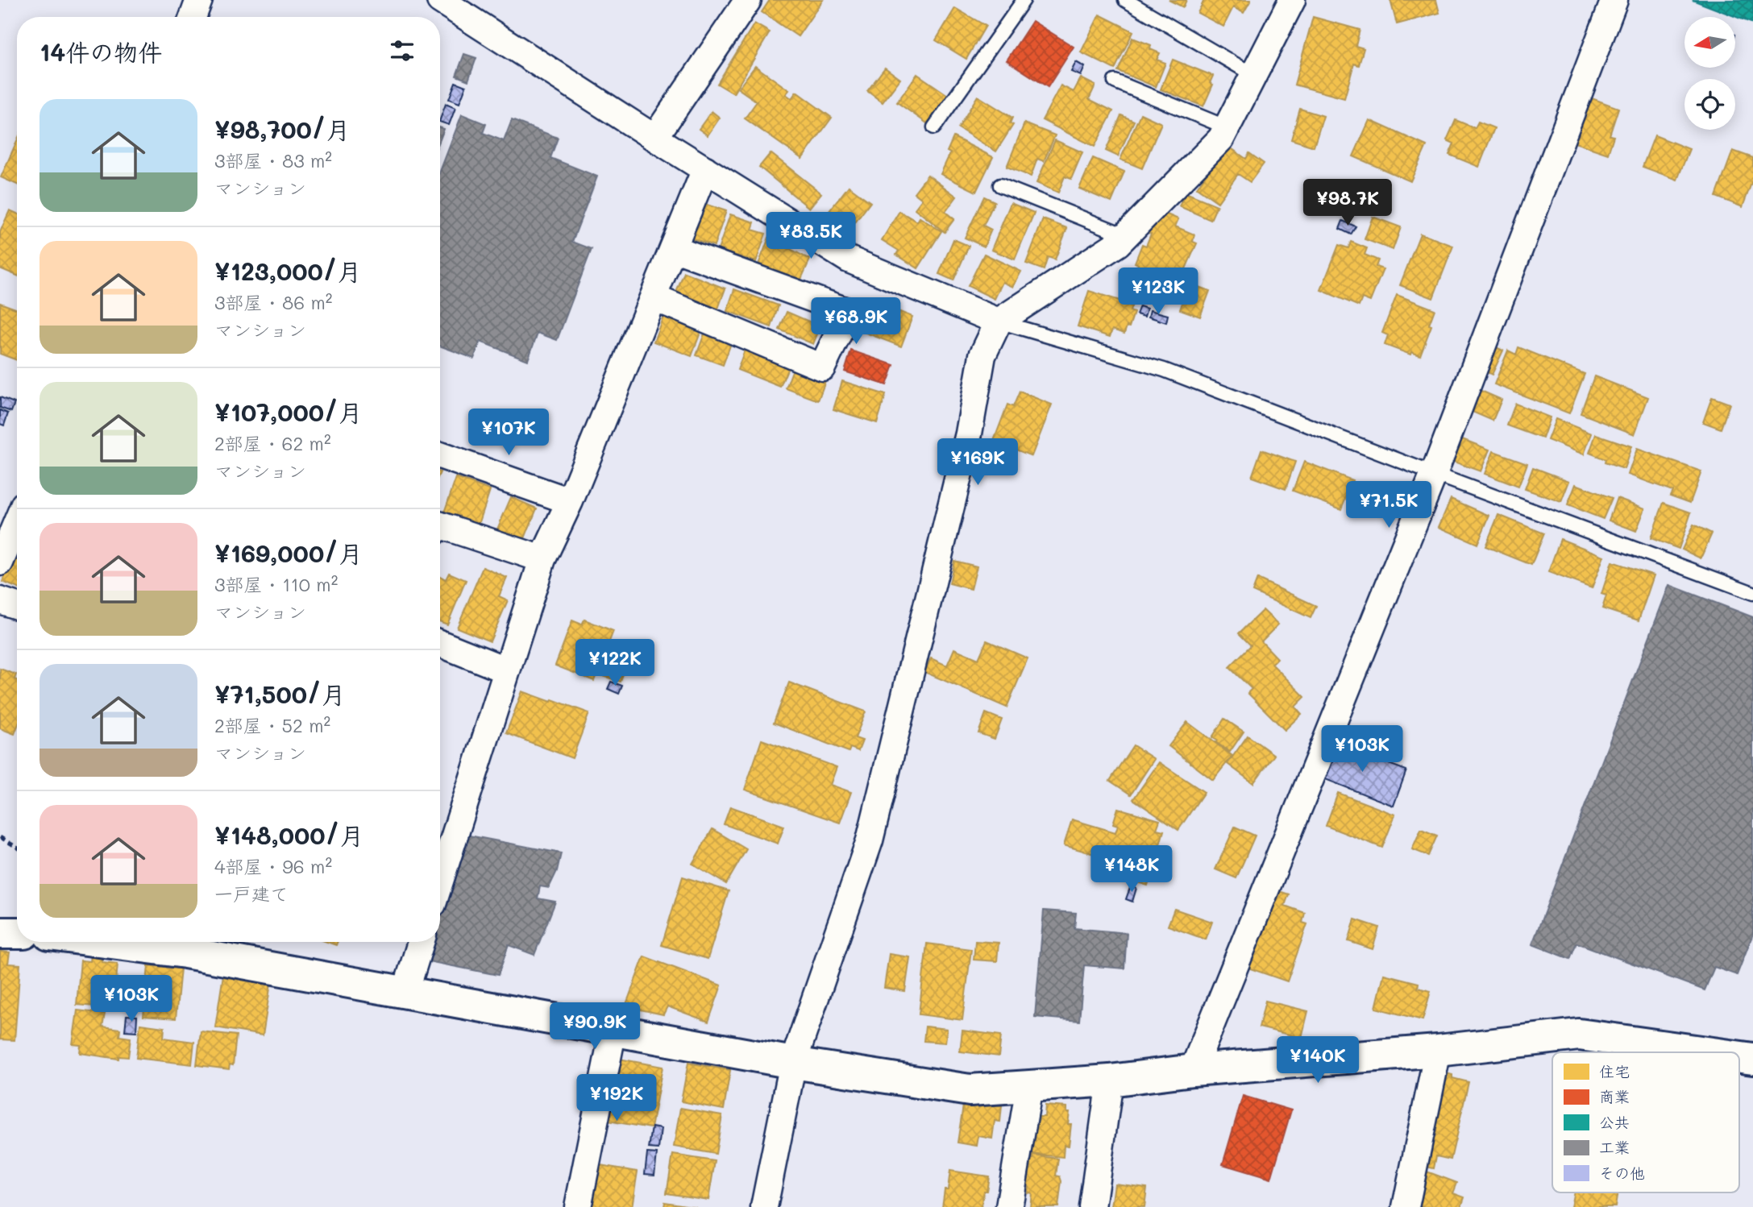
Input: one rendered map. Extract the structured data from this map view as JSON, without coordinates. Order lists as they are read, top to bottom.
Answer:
{
  "legend": [
    "住宅",
    "商業",
    "公共",
    "工業",
    "その他"
  ],
  "north": "left",
  "page": {
    "heading": "14件の物件",
    "list": [
      {
        "name": "¥98,700/月",
        "note": "3部屋 · 83 m² · マンション"
      },
      {
        "name": "¥123,000/月",
        "note": "3部屋 · 86 m² · マンション"
      },
      {
        "name": "¥107,000/月",
        "note": "2部屋 · 62 m² · マンション"
      },
      {
        "name": "¥169,000/月",
        "note": "3部屋 · 110 m² · マンション"
      },
      {
        "name": "¥71,500/月",
        "note": "2部屋 · 52 m² · マンション"
      },
      {
        "name": "¥148,000/月",
        "note": "4部屋 · 96 m² · 一戸建て"
      }
    ],
    "price": [
      "¥98.7K",
      "¥83.5K",
      "¥123K",
      "¥68.9K",
      "¥107K",
      "¥169K",
      "¥71.5K",
      "¥122K",
      "¥103K",
      "¥148K",
      "¥103K",
      "¥90.9K",
      "¥140K",
      "¥192K"
    ]
  }
}
